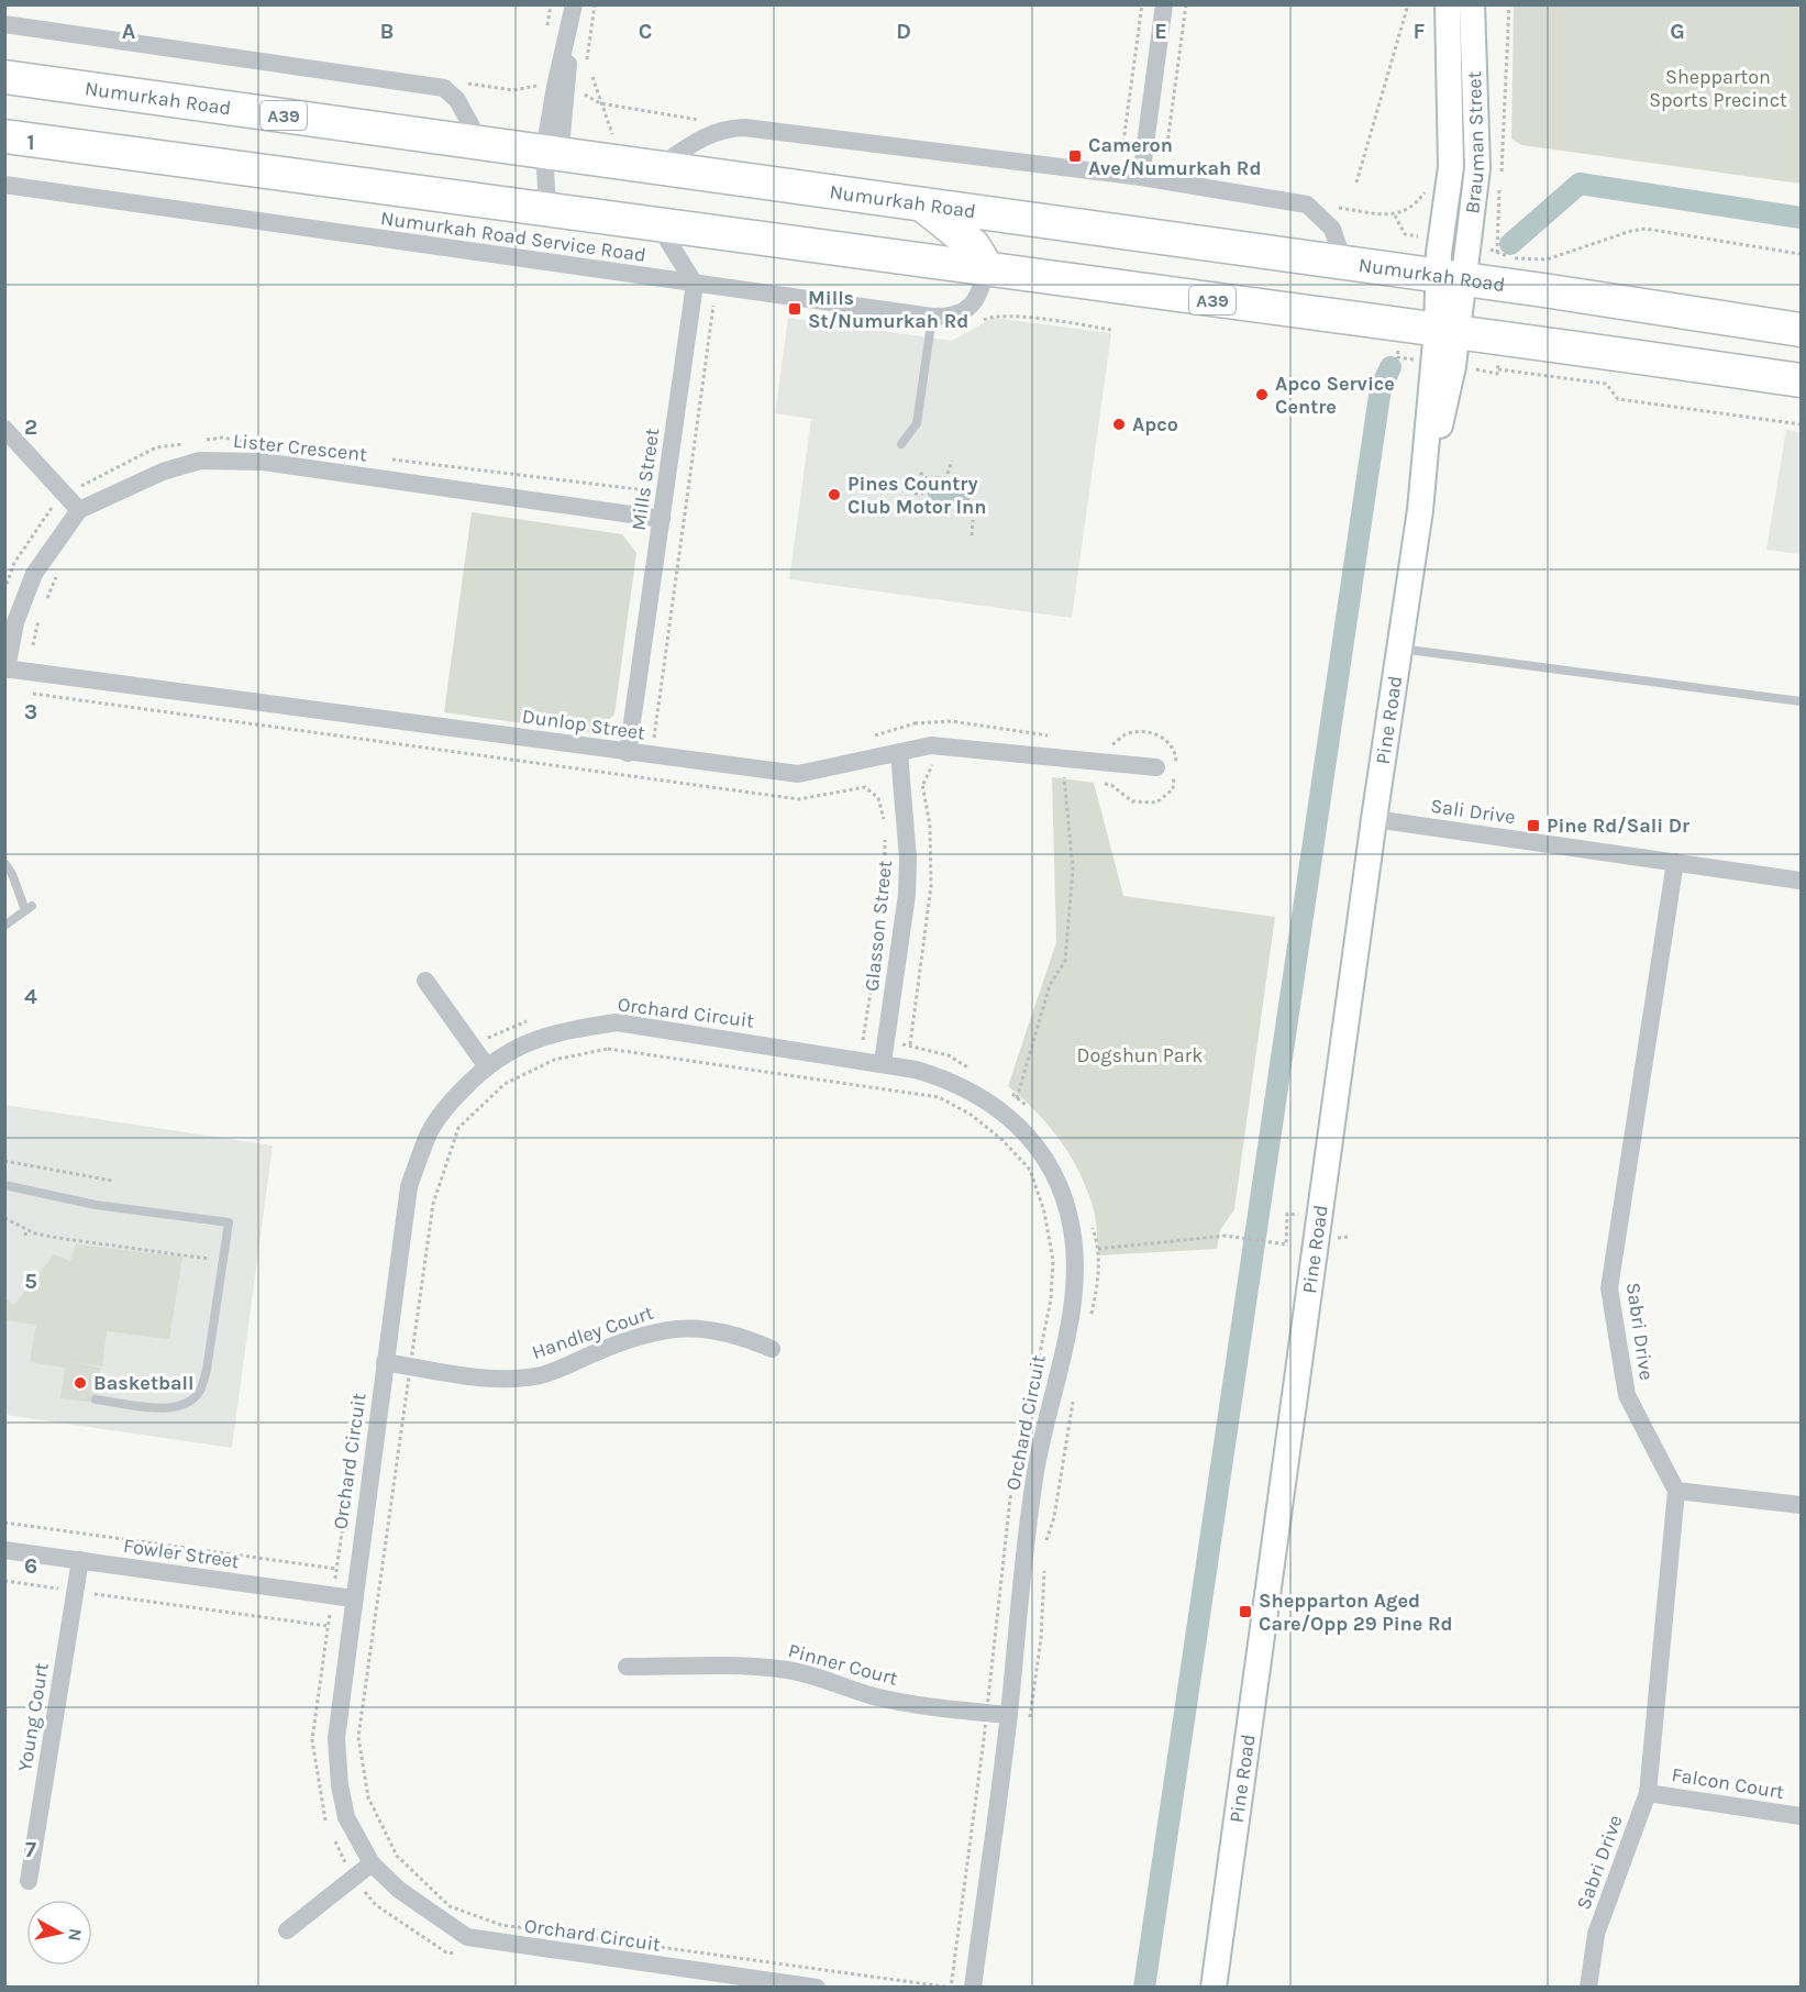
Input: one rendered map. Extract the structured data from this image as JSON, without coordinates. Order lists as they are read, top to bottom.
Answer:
{
  "streets": {
    "highway": ["Numurkah Road", "A39"],
    "street": [
      "Brauman Street",
      "Numurkah Road Service Road",
      "Lister Crescent",
      "Mills Street",
      "Pine Road",
      "Dunlop Street",
      "Sali Drive",
      "Glasson Street",
      "Orchard Circuit",
      "Sabri Drive",
      "Handley Court",
      "Fowler Street",
      "Pinner Court",
      "Young Court",
      "Falcon Court"
    ]
  },
  "crossings": [
    ["Numurkah Road", "Brauman Street"],
    ["Numurkah Road", "Pine Road"],
    ["A39", "Numurkah Road Service Road"],
    ["A39", "Pine Road"],
    ["Brauman Street", "Pine Road"],
    ["Numurkah Road Service Road", "Mills Street"],
    ["Lister Crescent", "Mills Street"],
    ["Mills Street", "Dunlop Street"],
    ["Pine Road", "Sali Drive"],
    ["Dunlop Street", "Glasson Street"],
    ["Sali Drive", "Sabri Drive"],
    ["Glasson Street", "Orchard Circuit"],
    ["Orchard Circuit", "Handley Court"],
    ["Orchard Circuit", "Fowler Street"],
    ["Orchard Circuit", "Pinner Court"],
    ["Sabri Drive", "Falcon Court"],
    ["Fowler Street", "Young Court"]
  ],
  "parks": ["Shepparton Sports Precinct", "Dogshun Park"],
  "places": {
    "transit": [
      "Cameron Ave/Numurkah Rd",
      "Mills St/Numurkah Rd",
      "Pine Rd/Sali Dr",
      "Shepparton Aged Care/Opp 29 Pine Rd"
    ],
    "other": [
      "Apco Service Centre",
      "Apco",
      "Pines Country Club Motor Inn",
      "Basketball"
    ]
  },
  "north": "right",
  "grid": {
    "columns": [
      "A",
      "B",
      "C",
      "D",
      "E",
      "F",
      "G"
    ],
    "rows": [
      "1",
      "2",
      "3",
      "4",
      "5",
      "6",
      "7"
    ]
  }
}
